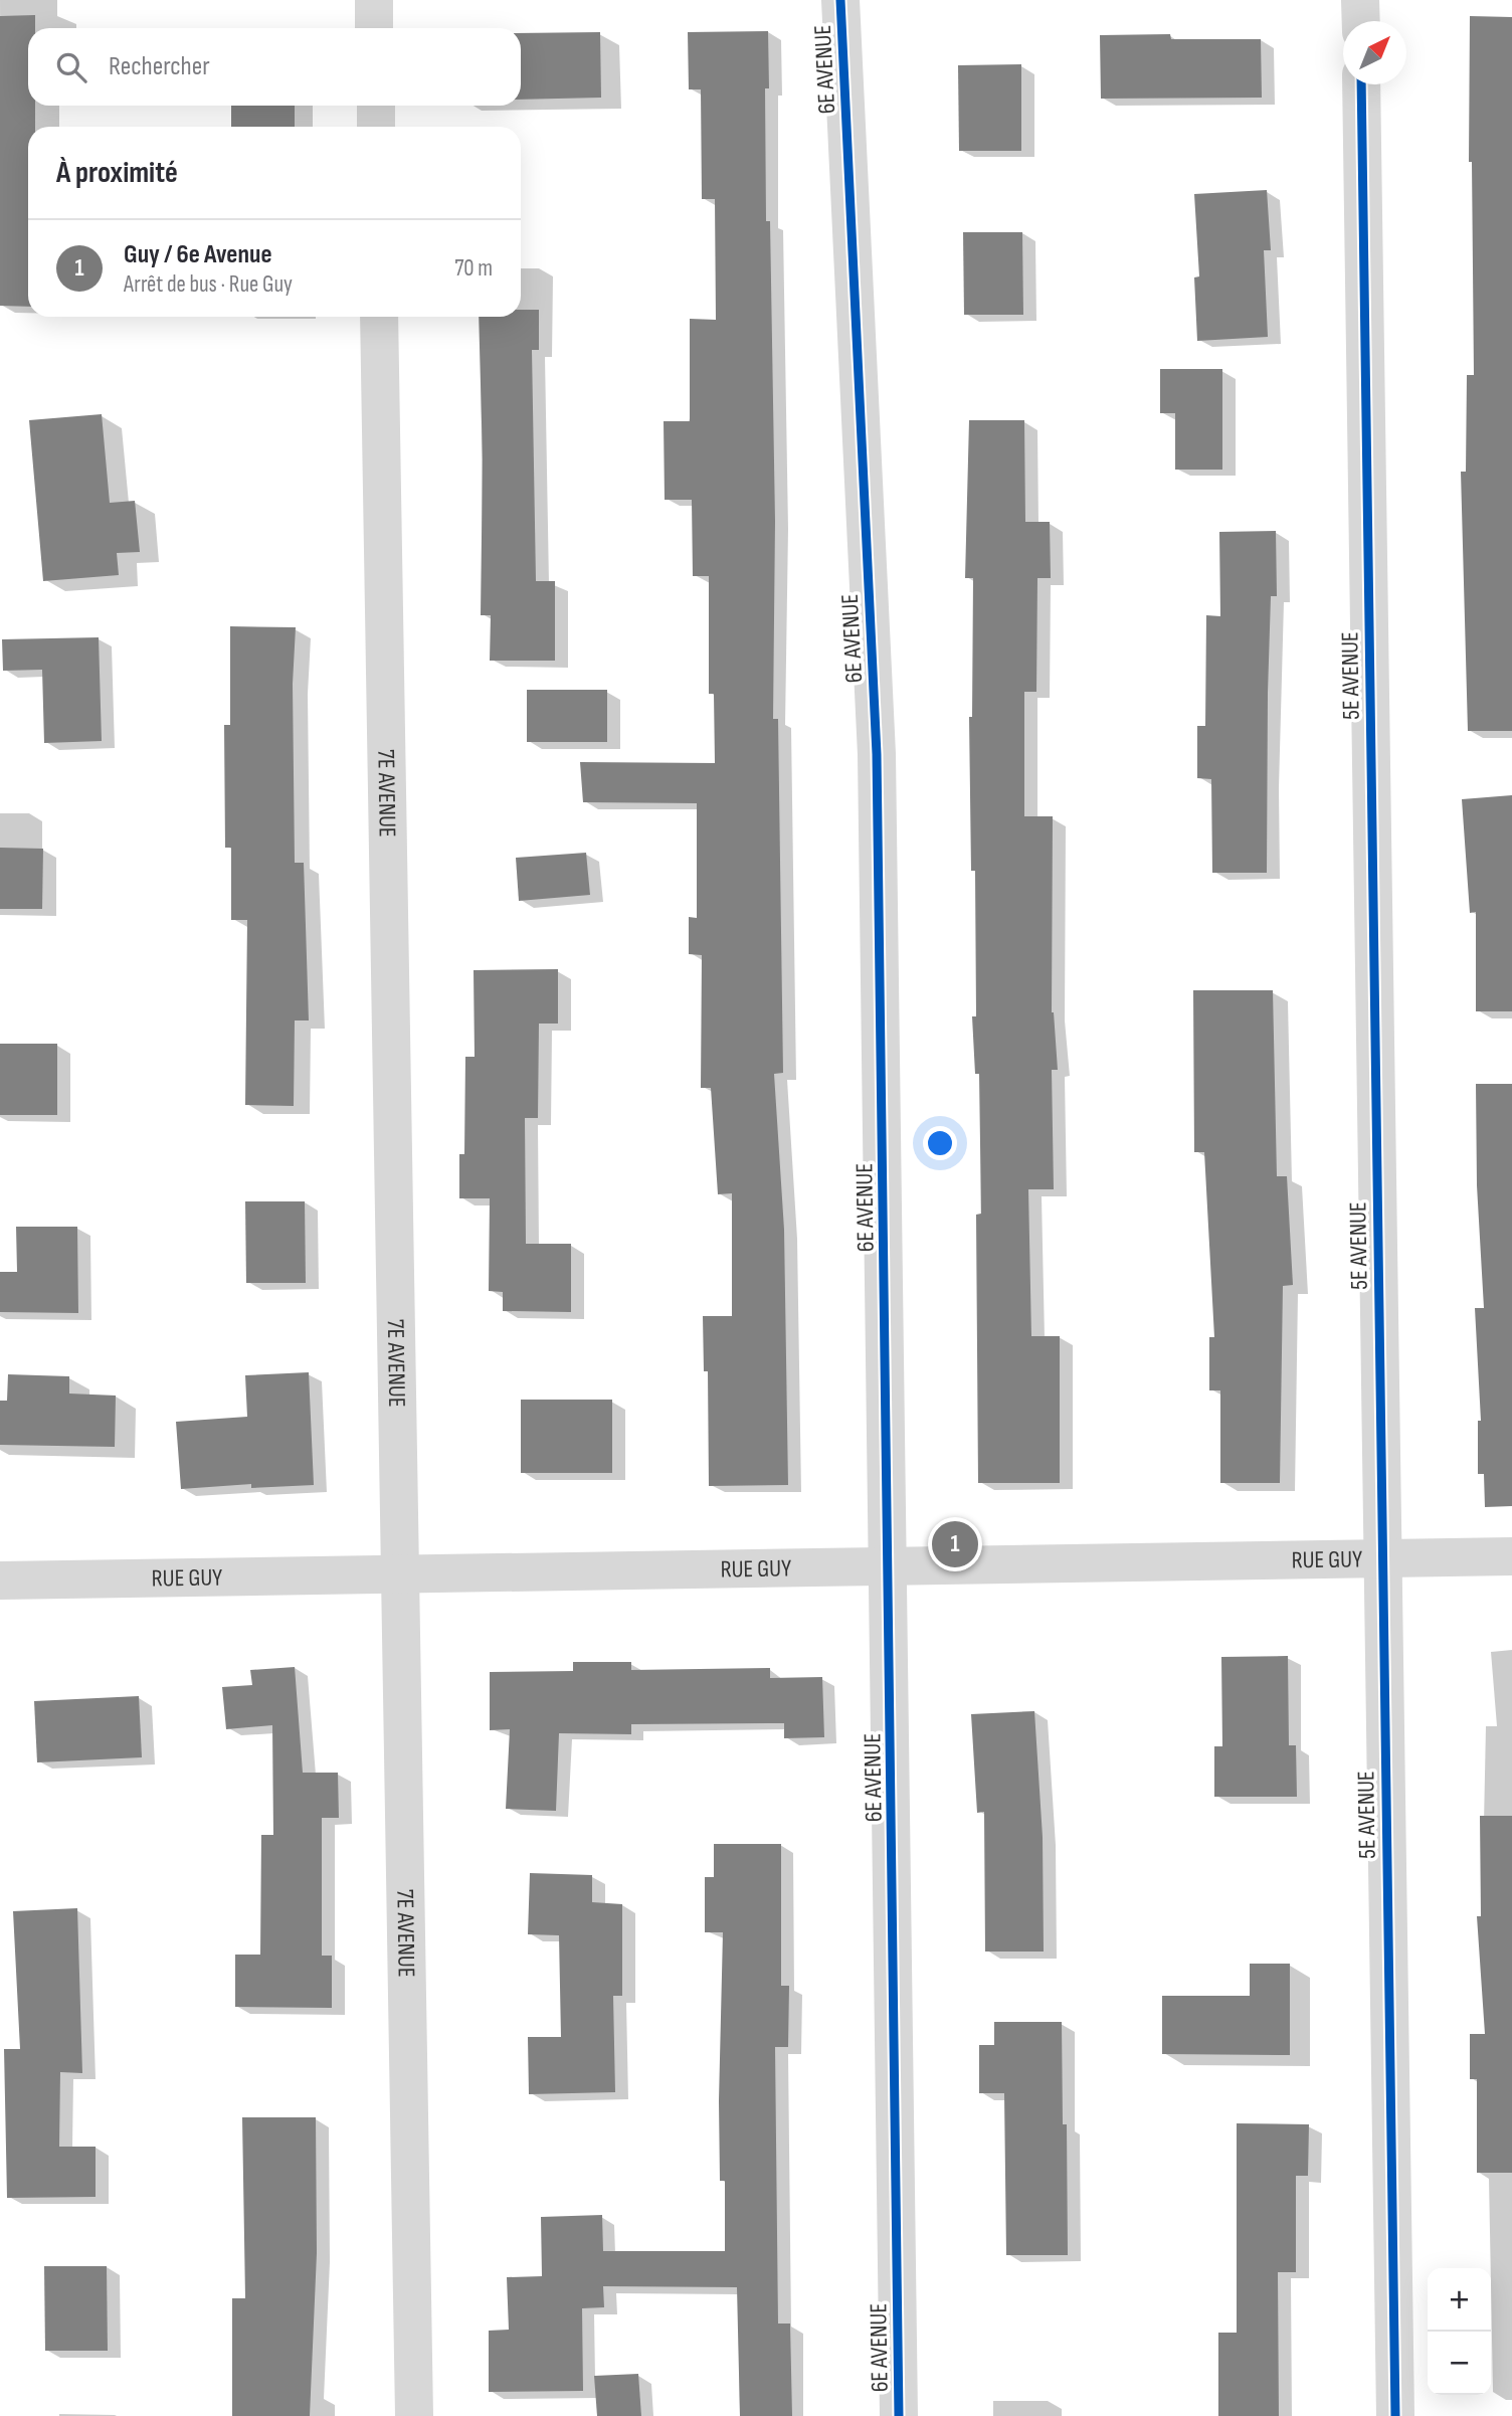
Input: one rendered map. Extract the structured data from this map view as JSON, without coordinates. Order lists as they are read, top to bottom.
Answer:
{
  "streets": {
    "street": [
      "6E AVENUE",
      "5E AVENUE",
      "7E AVENUE",
      "RUE GUY"
    ]
  },
  "crossings": [
    ["6E AVENUE", "RUE GUY"],
    ["5E AVENUE", "RUE GUY"],
    ["7E AVENUE", "RUE GUY"]
  ],
  "north": "top right",
  "page": {
    "search": "Rechercher",
    "heading": "À proximité",
    "list": [
      {
        "mark": "1",
        "name": "Guy / 6e Avenue",
        "note": "Arrêt de bus · Rue Guy",
        "value": "70 m"
      }
    ],
    "pins": "1",
    "map_buttons": ["+", "−"]
  }
}
